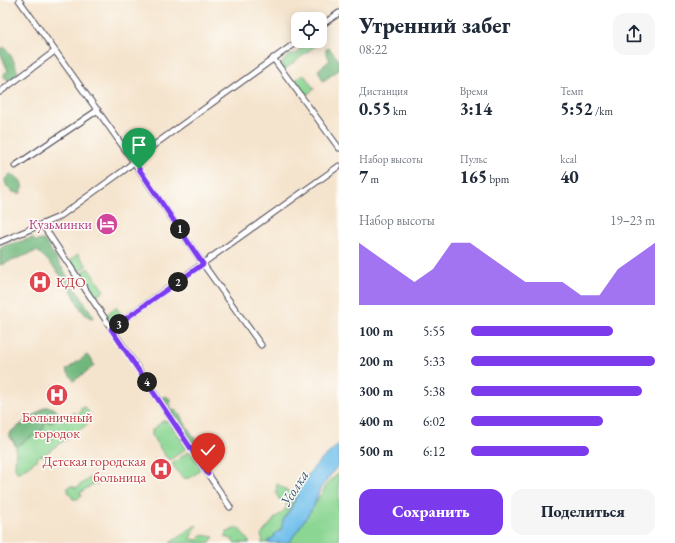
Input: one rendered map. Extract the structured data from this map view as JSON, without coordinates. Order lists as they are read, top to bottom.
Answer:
{
  "water": ["Усолка"],
  "places": {
    "hotel": ["Кузьминки"],
    "hospital": ["КДО", "Больничный городок", "Детская городская больница"]
  },
  "page": {
    "heading": ["Утренний забег", "08:22"],
    "stats": [
      ["Дистанция", "0.55 km"],
      ["Время", "3:14"],
      ["Темп", "5:52 /km"],
      ["Набор высоты", "7 m"],
      ["Пульс", "165 bpm"],
      ["kcal", "40"]
    ],
    "chart": ["Набор высоты", "19–23 m"],
    "pins": [
      "1",
      "2",
      "3",
      "4"
    ],
    "list": [
      {
        "name": "100 m",
        "note": "5:55"
      },
      {
        "name": "200 m",
        "note": "5:33"
      },
      {
        "name": "300 m",
        "note": "5:38"
      },
      {
        "name": "400 m",
        "note": "6:02"
      },
      {
        "name": "500 m",
        "note": "6:12"
      }
    ],
    "buttons": ["Сохранить", "Поделиться"]
  }
}
